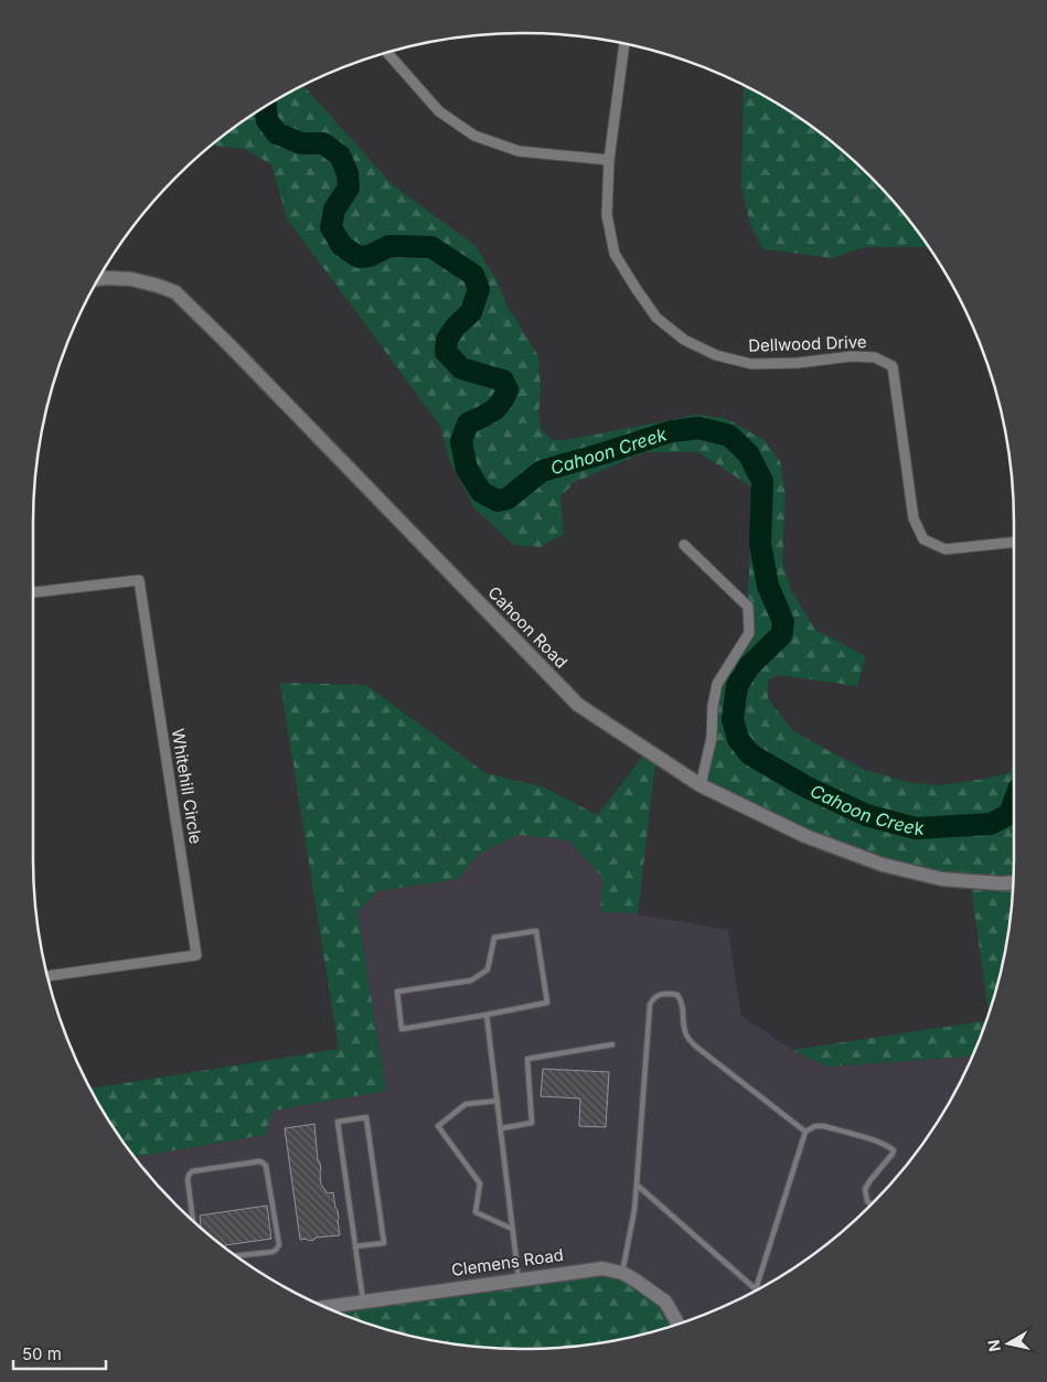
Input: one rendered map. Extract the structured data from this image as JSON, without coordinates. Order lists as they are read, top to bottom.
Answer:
{
  "streets": {
    "street": [
      "Dellwood Drive",
      "Cahoon Road",
      "Whitehill Circle",
      "Clemens Road"
    ]
  },
  "water": ["Cahoon Creek"],
  "scale_bar": "50 m",
  "north": "left"
}
